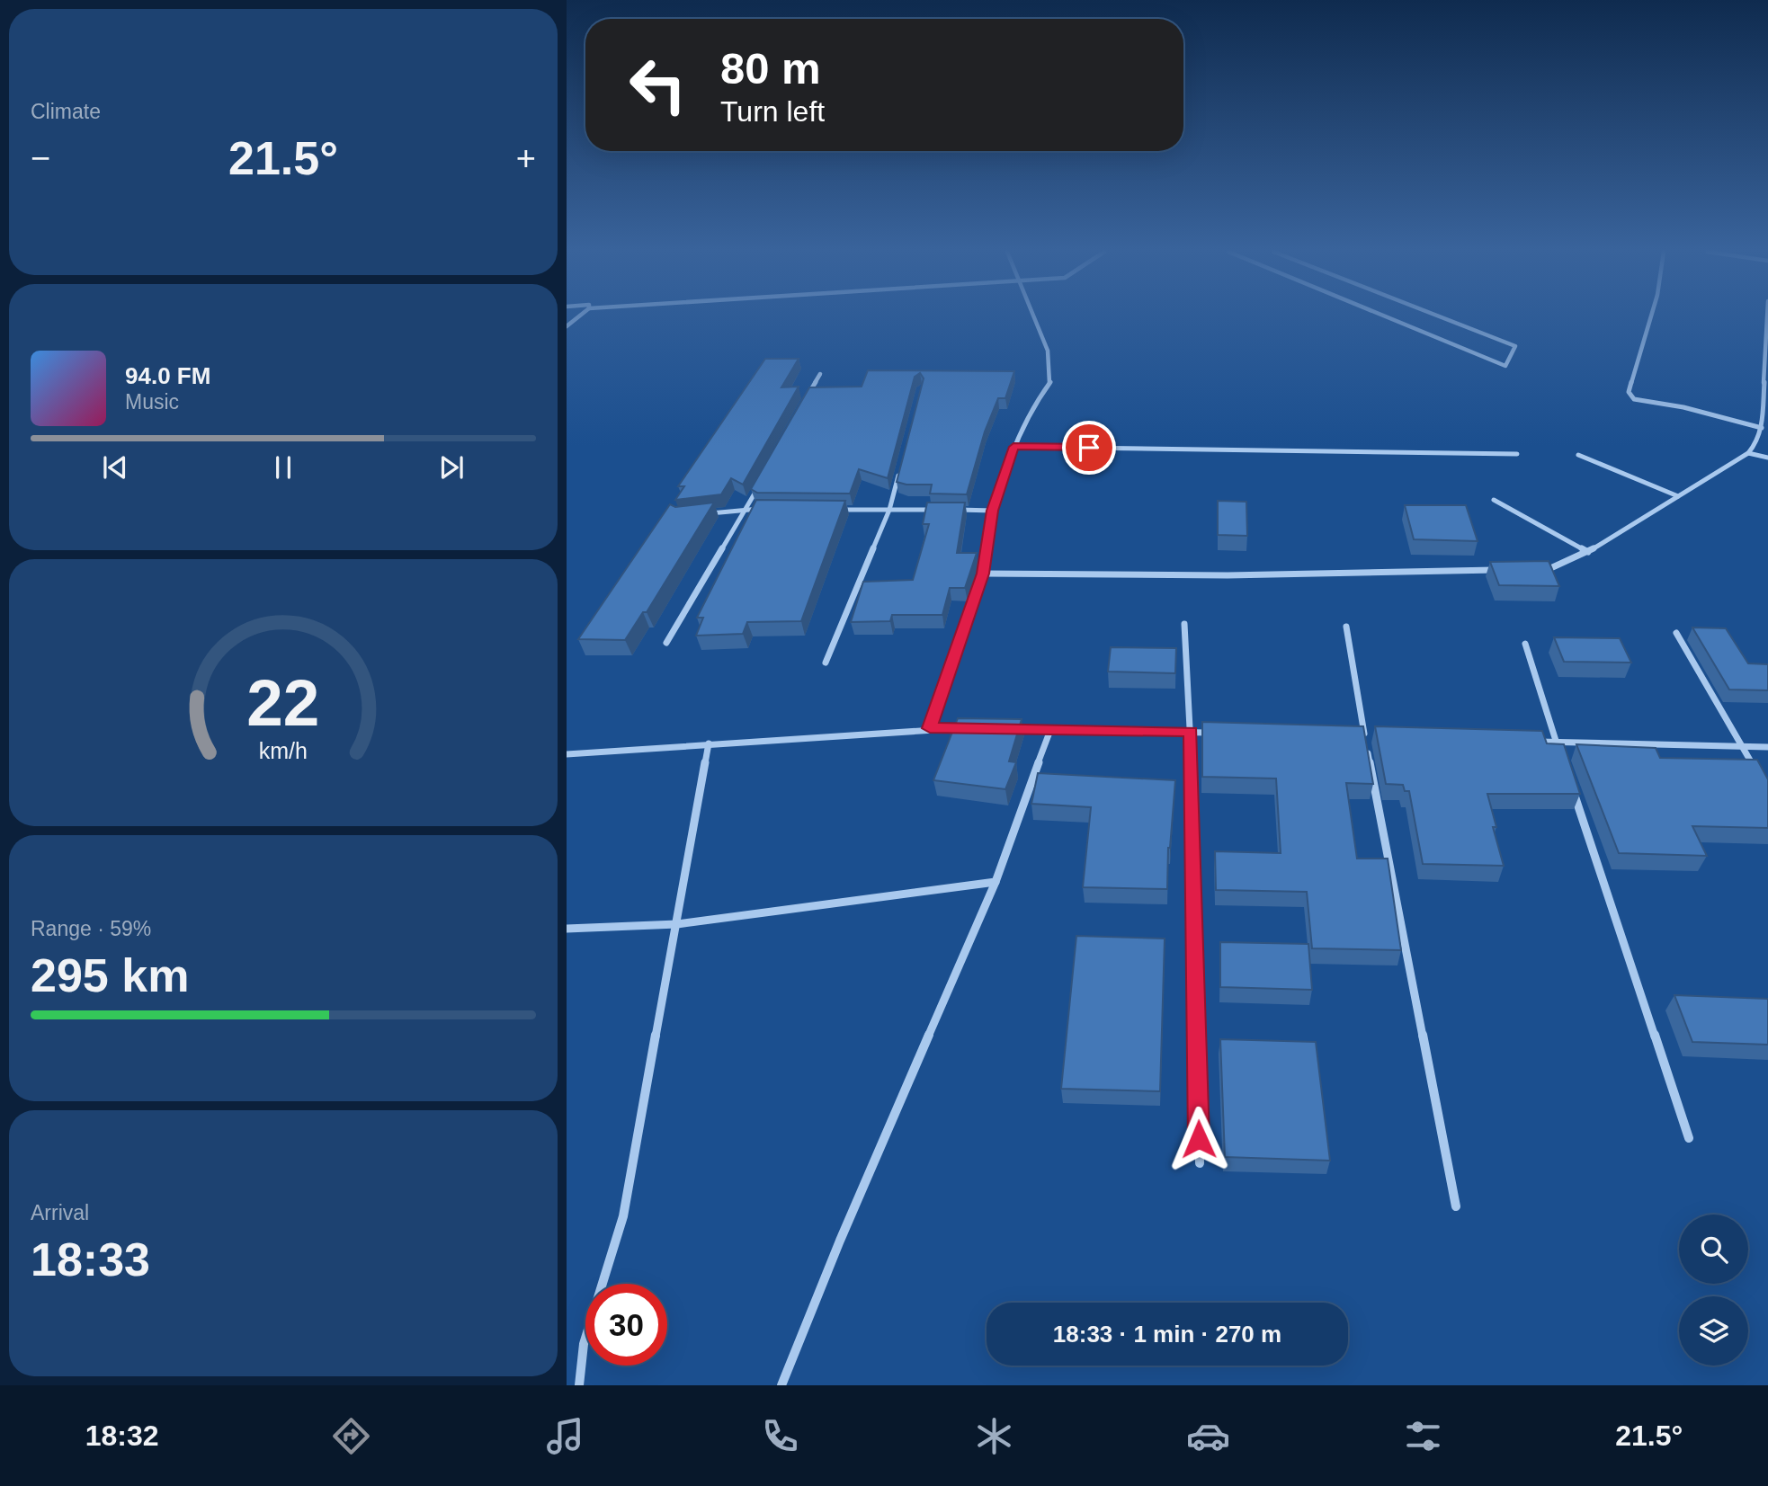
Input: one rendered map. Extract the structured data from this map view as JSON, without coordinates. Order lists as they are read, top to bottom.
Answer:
{
  "page": {
    "tile": [
      "Climate",
      ["Range · 59%", "295 km"],
      ["Arrival", "18:33"]
    ],
    "turn": ["80 m", "Turn left"],
    "heat": ["−", "21.5°", "+"],
    "song": ["94.0 FM", "Music"],
    "limit": "30",
    "trip": "18:33 · 1 min · 270 m",
    "tabs": ["18:32", "21.5°"],
    "gauge": ["22", "km/h"]
  }
}
